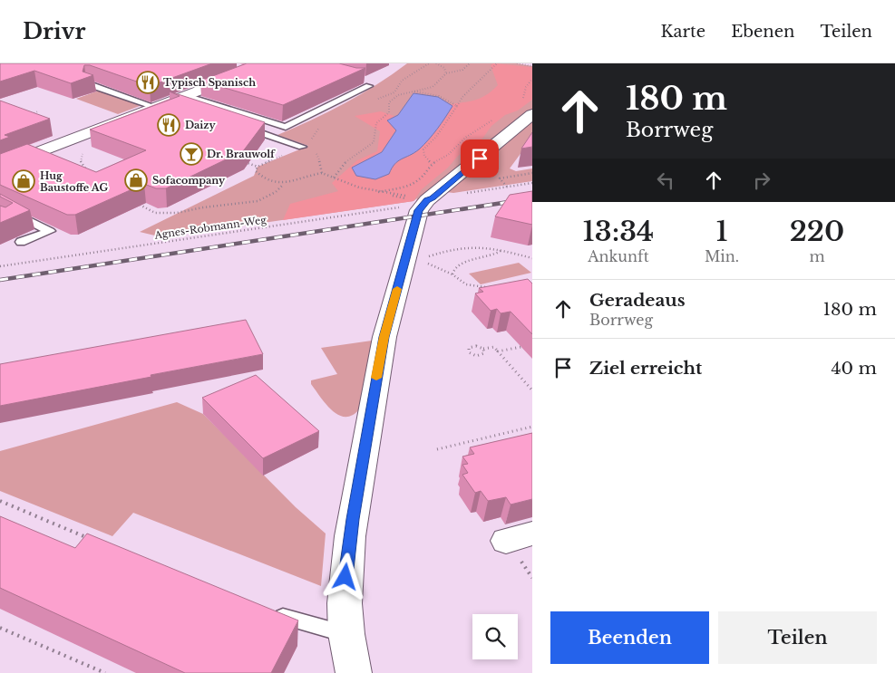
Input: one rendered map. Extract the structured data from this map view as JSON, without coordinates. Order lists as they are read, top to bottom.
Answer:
{
  "streets": {
    "path": ["Agnes-Robmann-Weg"]
  },
  "places": {
    "restaurant": ["Typisch Spanisch", "Daizy"],
    "bar": ["Dr. Brauwolf"],
    "shop": ["Sofacompany", "Hug Baustoffe AG"]
  },
  "page": {
    "header": "Drivr",
    "nav": ["Karte", "Ebenen", "Teilen"],
    "turn": ["180 m", "Borrweg"],
    "eta": [
      "13:34",
      "Ankunft",
      "1",
      "Min.",
      "220",
      "m"
    ],
    "list": [
      {
        "name": "Geradeaus",
        "note": "Borrweg",
        "value": "180 m"
      },
      {
        "name": "Ziel erreicht",
        "value": "40 m"
      }
    ],
    "buttons": ["Beenden", "Teilen"]
  }
}
